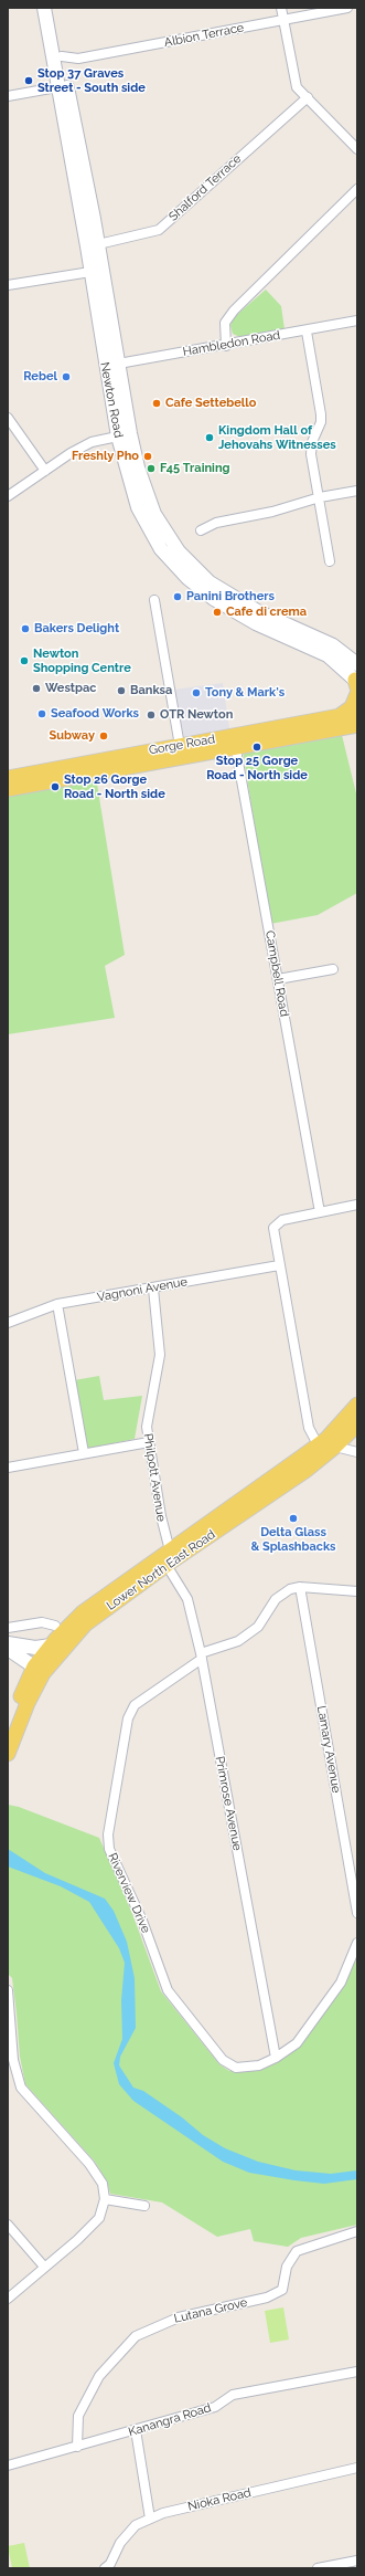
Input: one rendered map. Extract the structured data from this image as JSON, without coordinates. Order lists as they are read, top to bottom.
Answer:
{
  "streets": {
    "main road": ["Newton Road", "Gorge Road", "Lower North East Road"],
    "street": [
      "Albion Terrace",
      "Shalford Terrace",
      "Hambledon Road",
      "Campbell Road",
      "Vagnoni Avenue",
      "Philpott Avenue",
      "Lamary Avenue",
      "Primrose Avenue",
      "Riverview Drive",
      "Lutana Grove",
      "Kanangra Road",
      "Nioka Road"
    ]
  },
  "crossings": [
    ["Albion Terrace", "Newton Road"],
    ["Shalford Terrace", "Newton Road"],
    ["Hambledon Road", "Newton Road"],
    ["Gorge Road", "Campbell Road"],
    ["Vagnoni Avenue", "Philpott Avenue"],
    ["Philpott Avenue", "Lower North East Road"],
    ["Philpott Avenue", "Primrose Avenue"],
    ["Lower North East Road", "Primrose Avenue"],
    ["Lamary Avenue", "Riverview Drive"],
    ["Primrose Avenue", "Riverview Drive"],
    ["Lutana Grove", "Kanangra Road"]
  ],
  "places": [
    "Stop 37 Graves Street - South side",
    "Rebel",
    "Cafe Settebello",
    "Kingdom Hall of Jehovahs Witnesses",
    "Freshly Pho",
    "F45 Training",
    "Panini Brothers",
    "Cafe di crema",
    "Bakers Delight",
    "Newton Shopping Centre",
    "Westpac",
    "Banksa",
    "Tony & Mark's",
    "Seafood Works",
    "OTR Newton",
    "Subway",
    "Stop 25 Gorge Road - North side",
    "Stop 26 Gorge Road - North side",
    "Delta Glass & Splashbacks"
  ]
}
